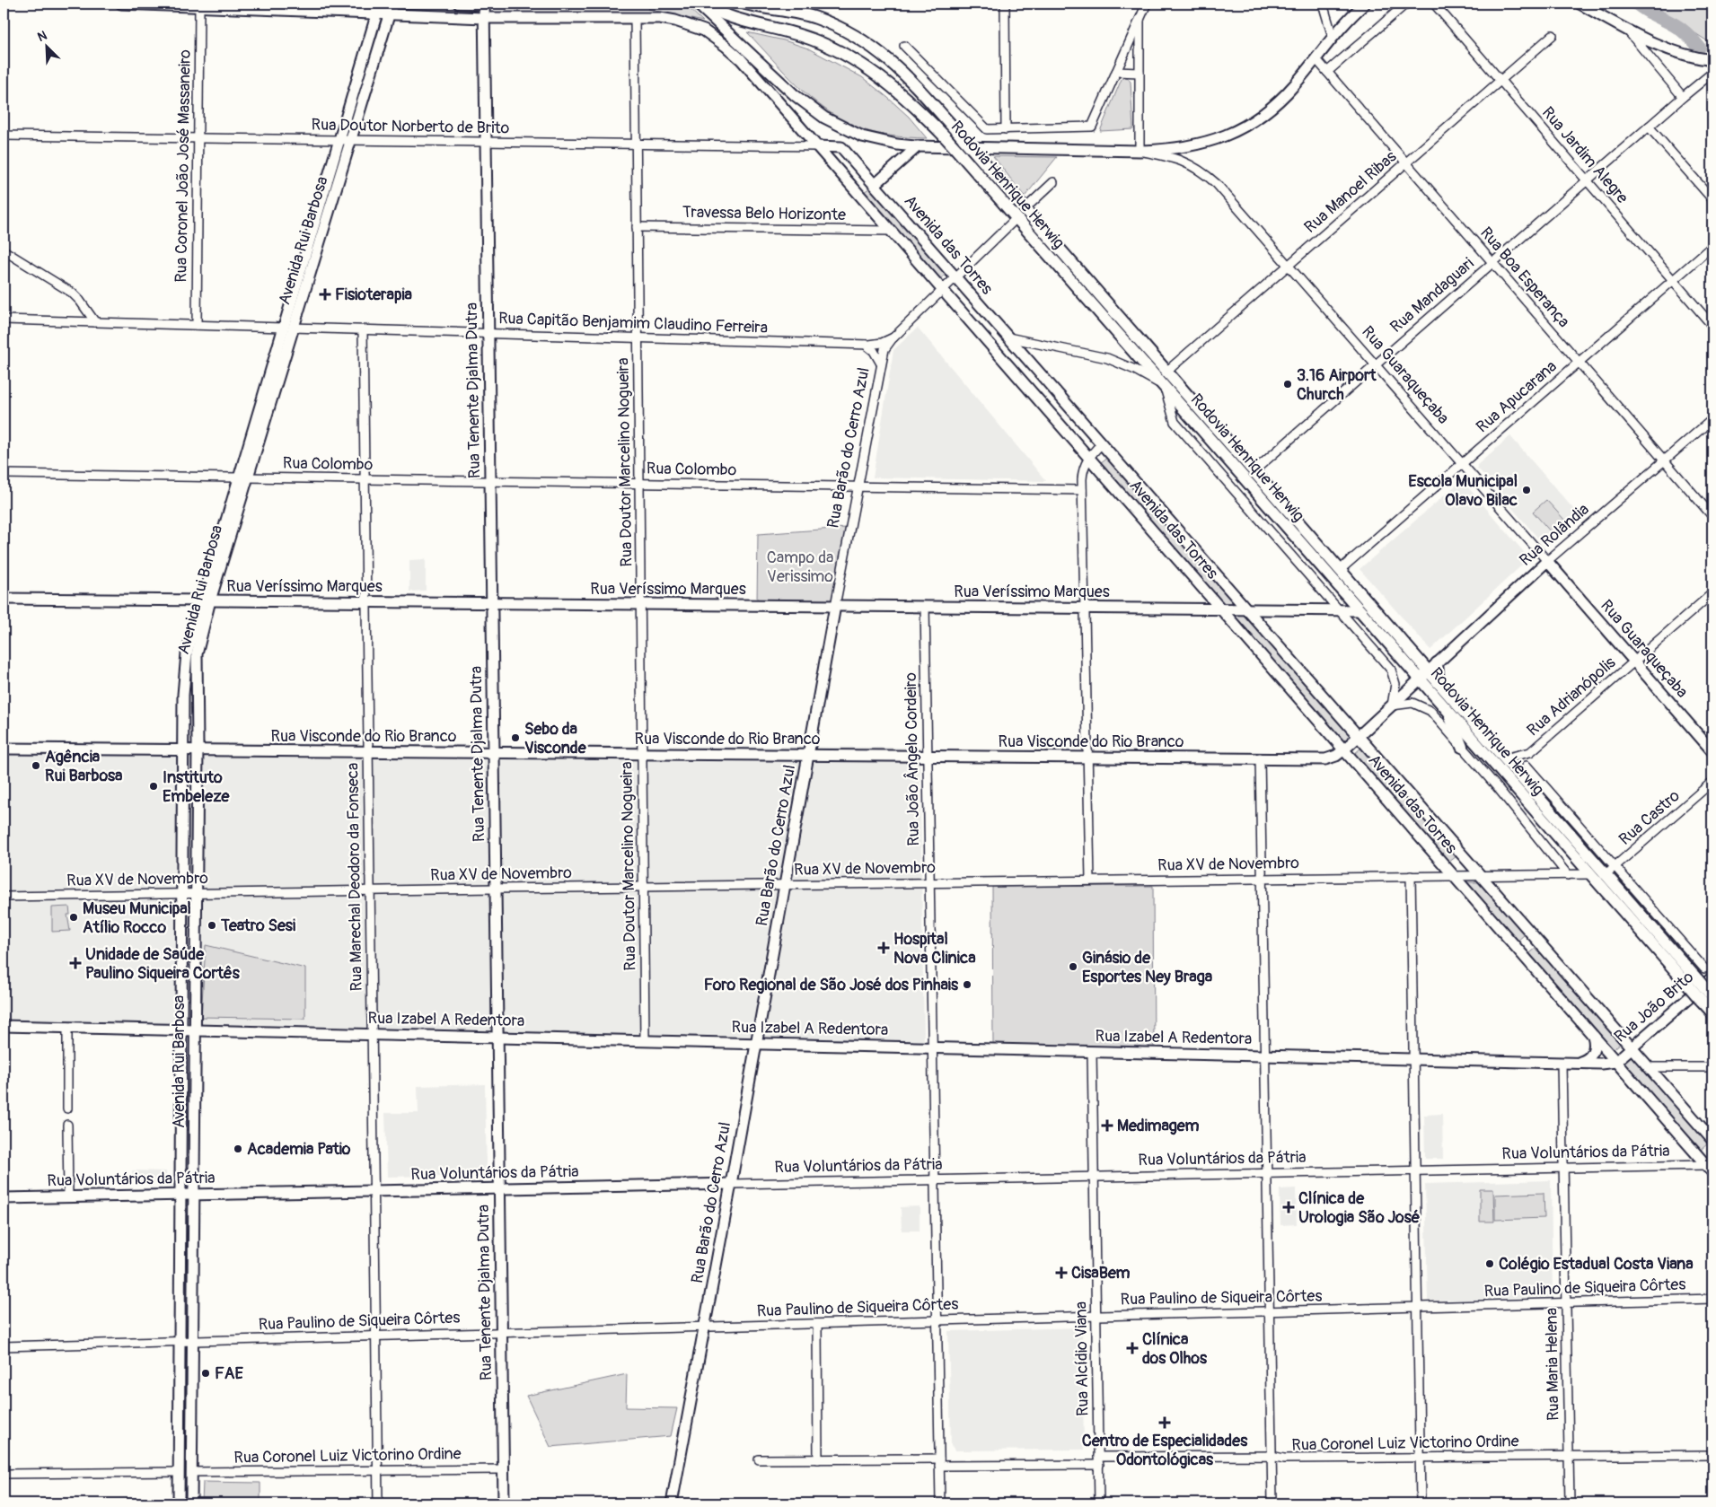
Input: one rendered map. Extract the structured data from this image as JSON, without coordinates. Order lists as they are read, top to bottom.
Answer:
{
  "streets": {
    "highway": ["Rodovia Henrique Herwig"],
    "main road": [
      "Avenida Rui Barbosa",
      "Avenida das Torres",
      "Rua Guaraqueçaba",
      "Rua Tenente Djalma Dutra",
      "Rua Barão do Cerro Azul",
      "Rua Rolândia",
      "Rua Veríssimo Marques",
      "Rua Visconde do Rio Branco",
      "Rua João Brito",
      "Rua Izabel A Redentora",
      "Rua Voluntários da Pátria"
    ],
    "street": [
      "Rua Doutor Norberto de Brito",
      "Rua Jardim Alegre",
      "Rua Coronel João José Massaneiro",
      "Rua Manoel Ribas",
      "Travessa Belo Horizonte",
      "Rua Boa Esperança",
      "Rua Mandaguari",
      "Rua Capitão Benjamim Claudino Ferreira",
      "Rua Apucarana",
      "Rua Doutor Marcelino Nogueira",
      "Rua Colombo",
      "Rua Adrianópolis",
      "Rua João Ângelo Cordeiro",
      "Rua Castro",
      "Rua XV de Novembro",
      "Rua Marechal Deodoro da Fonseca",
      "Rua Paulino de Siqueira Côrtes",
      "Rua Alcídio Viana",
      "Rua Maria Helena",
      "Rua Coronel Luiz Victorino Ordine"
    ]
  },
  "crossings": [
    ["Rua Doutor Norberto de Brito", "Rua Coronel João José Massaneiro"],
    ["Rua Doutor Norberto de Brito", "Avenida Rui Barbosa"],
    ["Rua Doutor Norberto de Brito", "Avenida das Torres"],
    ["Rua Doutor Norberto de Brito", "Rua Tenente Djalma Dutra"],
    ["Rua Doutor Norberto de Brito", "Rua Doutor Marcelino Nogueira"],
    ["Rua Jardim Alegre", "Rua Manoel Ribas"],
    ["Rua Jardim Alegre", "Rua Mandaguari"],
    ["Rua Jardim Alegre", "Rua Apucarana"],
    ["Rua Coronel João José Massaneiro", "Rua Capitão Benjamim Claudino Ferreira"],
    ["Rodovia Henrique Herwig", "Rua Manoel Ribas"],
    ["Rodovia Henrique Herwig", "Rua Mandaguari"],
    ["Rodovia Henrique Herwig", "Rua Apucarana"],
    ["Rodovia Henrique Herwig", "Rua Barão do Cerro Azul"],
    ["Rodovia Henrique Herwig", "Rua Rolândia"],
    ["Rodovia Henrique Herwig", "Rua Veríssimo Marques"],
    ["Rodovia Henrique Herwig", "Rua Adrianópolis"],
    ["Rodovia Henrique Herwig", "Rua Visconde do Rio Branco"],
    ["Rodovia Henrique Herwig", "Rua Castro"],
    ["Rodovia Henrique Herwig", "Rua XV de Novembro"],
    ["Rua Manoel Ribas", "Rua Boa Esperança"],
    ["Rua Manoel Ribas", "Rua Guaraqueçaba"],
    ["Travessa Belo Horizonte", "Avenida das Torres"],
    ["Travessa Belo Horizonte", "Rua Doutor Marcelino Nogueira"],
    ["Avenida Rui Barbosa", "Rua Capitão Benjamim Claudino Ferreira"],
    ["Avenida Rui Barbosa", "Rua Colombo"],
    ["Avenida Rui Barbosa", "Rua Veríssimo Marques"],
    ["Avenida Rui Barbosa", "Rua Visconde do Rio Branco"],
    ["Avenida Rui Barbosa", "Rua XV de Novembro"],
    ["Avenida Rui Barbosa", "Rua Izabel A Redentora"],
    ["Avenida Rui Barbosa", "Rua Voluntários da Pátria"],
    ["Avenida Rui Barbosa", "Rua Paulino de Siqueira Côrtes"],
    ["Avenida Rui Barbosa", "Rua Coronel Luiz Victorino Ordine"],
    ["Avenida das Torres", "Rua Barão do Cerro Azul"],
    ["Avenida das Torres", "Rua Veríssimo Marques"],
    ["Avenida das Torres", "Rua Visconde do Rio Branco"],
    ["Avenida das Torres", "Rua XV de Novembro"],
    ["Avenida das Torres", "Rua João Brito"],
    ["Avenida das Torres", "Rua Izabel A Redentora"],
    ["Avenida das Torres", "Rua Voluntários da Pátria"],
    ["Rua Boa Esperança", "Rua Mandaguari"],
    ["Rua Boa Esperança", "Rua Apucarana"],
    ["Rua Boa Esperança", "Rua Rolândia"],
    ["Rua Mandaguari", "Rua Guaraqueçaba"],
    ["Rua Capitão Benjamim Claudino Ferreira", "Rua Tenente Djalma Dutra"],
    ["Rua Capitão Benjamim Claudino Ferreira", "Rua Barão do Cerro Azul"],
    ["Rua Capitão Benjamim Claudino Ferreira", "Rua Doutor Marcelino Nogueira"],
    ["Rua Capitão Benjamim Claudino Ferreira", "Rua Marechal Deodoro da Fonseca"],
    ["Rua Guaraqueçaba", "Rua Apucarana"],
    ["Rua Guaraqueçaba", "Rua Rolândia"],
    ["Rua Guaraqueçaba", "Rua Adrianópolis"],
    ["Rua Tenente Djalma Dutra", "Rua Colombo"],
    ["Rua Tenente Djalma Dutra", "Rua Veríssimo Marques"],
    ["Rua Tenente Djalma Dutra", "Rua Visconde do Rio Branco"],
    ["Rua Tenente Djalma Dutra", "Rua XV de Novembro"],
    ["Rua Tenente Djalma Dutra", "Rua Izabel A Redentora"],
    ["Rua Tenente Djalma Dutra", "Rua Voluntários da Pátria"],
    ["Rua Tenente Djalma Dutra", "Rua Paulino de Siqueira Côrtes"],
    ["Rua Tenente Djalma Dutra", "Rua Coronel Luiz Victorino Ordine"],
    ["Rua Barão do Cerro Azul", "Rua Colombo"],
    ["Rua Barão do Cerro Azul", "Rua Veríssimo Marques"],
    ["Rua Barão do Cerro Azul", "Rua Visconde do Rio Branco"],
    ["Rua Barão do Cerro Azul", "Rua XV de Novembro"],
    ["Rua Barão do Cerro Azul", "Rua Izabel A Redentora"],
    ["Rua Barão do Cerro Azul", "Rua Voluntários da Pátria"],
    ["Rua Barão do Cerro Azul", "Rua Paulino de Siqueira Côrtes"],
    ["Rua Doutor Marcelino Nogueira", "Rua Colombo"],
    ["Rua Doutor Marcelino Nogueira", "Rua Veríssimo Marques"],
    ["Rua Doutor Marcelino Nogueira", "Rua Visconde do Rio Branco"],
    ["Rua Doutor Marcelino Nogueira", "Rua XV de Novembro"],
    ["Rua Doutor Marcelino Nogueira", "Rua Izabel A Redentora"],
    ["Rua Colombo", "Rua Marechal Deodoro da Fonseca"],
    ["Rua Rolândia", "Rua Visconde do Rio Branco"],
    ["Rua Veríssimo Marques", "Rua João Ângelo Cordeiro"],
    ["Rua Veríssimo Marques", "Rua Marechal Deodoro da Fonseca"],
    ["Rua Visconde do Rio Branco", "Rua João Ângelo Cordeiro"],
    ["Rua Visconde do Rio Branco", "Rua Marechal Deodoro da Fonseca"],
    ["Rua João Ângelo Cordeiro", "Rua XV de Novembro"],
    ["Rua João Ângelo Cordeiro", "Rua Izabel A Redentora"],
    ["Rua João Ângelo Cordeiro", "Rua Voluntários da Pátria"],
    ["Rua João Ângelo Cordeiro", "Rua Paulino de Siqueira Côrtes"],
    ["Rua João Ângelo Cordeiro", "Rua Coronel Luiz Victorino Ordine"],
    ["Rua XV de Novembro", "Rua Marechal Deodoro da Fonseca"],
    ["Rua Marechal Deodoro da Fonseca", "Rua Izabel A Redentora"],
    ["Rua Marechal Deodoro da Fonseca", "Rua Voluntários da Pátria"],
    ["Rua Marechal Deodoro da Fonseca", "Rua Paulino de Siqueira Côrtes"],
    ["Rua Marechal Deodoro da Fonseca", "Rua Coronel Luiz Victorino Ordine"],
    ["Rua João Brito", "Rua Izabel A Redentora"],
    ["Rua Izabel A Redentora", "Rua Alcídio Viana"],
    ["Rua Izabel A Redentora", "Rua Maria Helena"],
    ["Rua Voluntários da Pátria", "Rua Alcídio Viana"],
    ["Rua Voluntários da Pátria", "Rua Maria Helena"],
    ["Rua Paulino de Siqueira Côrtes", "Rua Alcídio Viana"],
    ["Rua Paulino de Siqueira Côrtes", "Rua Maria Helena"],
    ["Rua Alcídio Viana", "Rua Coronel Luiz Victorino Ordine"],
    ["Rua Maria Helena", "Rua Coronel Luiz Victorino Ordine"]
  ],
  "parks": ["Campo da Verissimo"],
  "places": {
    "health": [
      "Fisioterapia",
      "Hospital Nova Clinica",
      "Unidade de Saúde Paulino Siqueira Cortês",
      "Medimagem",
      "Clínica de Urologia São José",
      "CisaBem",
      "Clínica dos Olhos",
      "Centro de Especialidades Odontológicas"
    ],
    "other": [
      "3.16 Airport Church",
      "Escola Municipal Olavo Bilac",
      "Sebo da Visconde",
      "Agência Rui Barbosa",
      "Instituto Embeleze",
      "Museu Municipal Atílio Rocco",
      "Teatro Sesi",
      "Ginásio de Esportes Ney Braga",
      "Foro Regional de São José dos Pinhais",
      "Academia Patio",
      "Colégio Estadual Costa Viana",
      "FAE"
    ]
  },
  "north": "top left"
}
